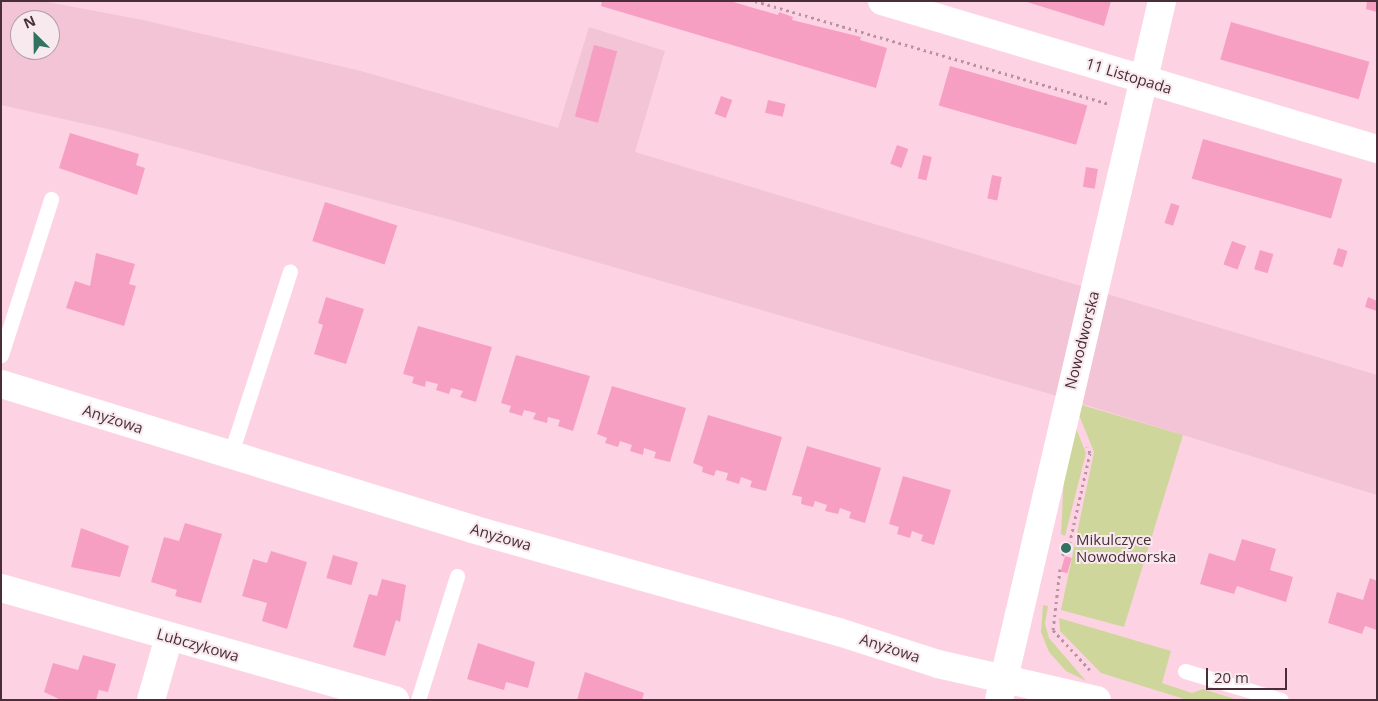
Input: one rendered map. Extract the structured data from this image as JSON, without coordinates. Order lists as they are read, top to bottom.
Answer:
{
  "streets": {
    "street": [
      "11 Listopada",
      "Nowodworska",
      "Anyżowa",
      "Lubczykowa"
    ]
  },
  "crossings": [
    ["11 Listopada", "Nowodworska"],
    ["Nowodworska", "Anyżowa"]
  ],
  "places": ["Mikulczyce Nowodworska"],
  "scale_bar": "20 m",
  "north": "top left"
}
